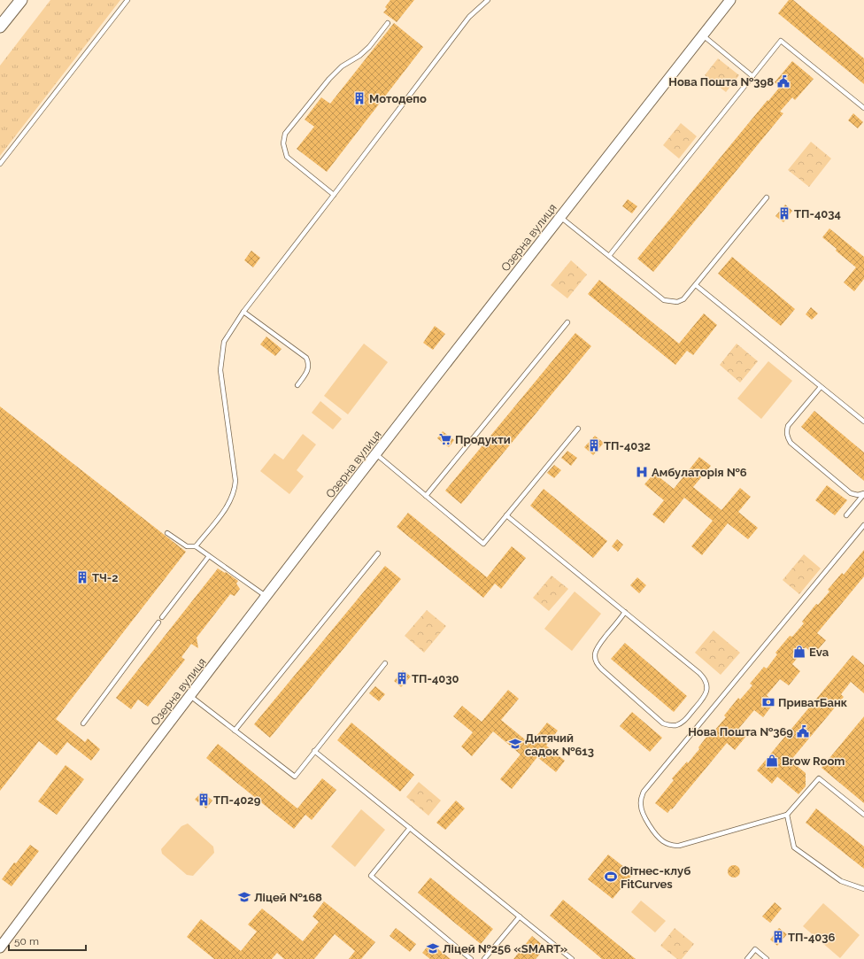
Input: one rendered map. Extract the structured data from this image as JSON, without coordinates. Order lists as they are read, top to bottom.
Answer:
{
  "streets": {
    "street": ["Озерна вулиця"]
  },
  "places": {
    "public building": ["Нова Пошта №398", "Нова Пошта №369"],
    "building": [
      "Мотодепо",
      "ТП-4034",
      "ТП-4032",
      "ТЧ-2",
      "ТП-4030",
      "ТП-4029",
      "ТП-4036"
    ],
    "supermarket": ["Продукти"],
    "hospital": ["Амбулаторія №6"],
    "shop": ["Eva", "Brow Room"],
    "bank": ["ПриватБанк"],
    "school or university": ["Дитячий садок №613", "Ліцей №168", "Ліцей №256 «SMART»"],
    "sports": ["Фітнес-клуб FitCurves"]
  },
  "scale_bar": "50 m"
}
